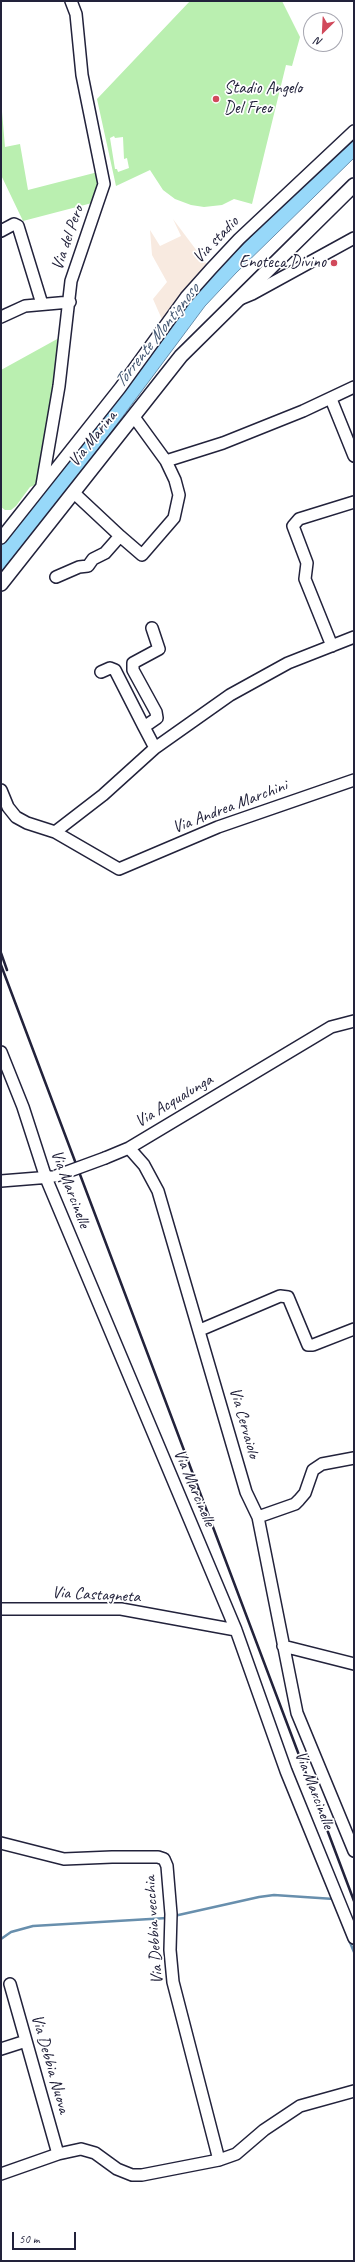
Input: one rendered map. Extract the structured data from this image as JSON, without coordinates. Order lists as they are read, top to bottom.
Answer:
{
  "streets": {
    "main road": ["Via Marina"],
    "street": [
      "Via del Pero",
      "Via stadio",
      "Via Andrea Marchini",
      "Via Acqualunga",
      "Via Marcinelle",
      "Via Cervaiolo",
      "Via Castagneta",
      "Via Debbia vecchia",
      "Via Debbia Nuova"
    ]
  },
  "crossings": [
    ["Via del Pero", "Via stadio"],
    ["Via Acqualunga", "Via Marcinelle"],
    ["Via Acqualunga", "Via Cervaiolo"],
    ["Via Marcinelle", "Via Castagneta"]
  ],
  "water": ["Torrente Montignoso"],
  "places": ["Stadio Angelo Del Freo", "Enoteca Divino"],
  "scale_bar": "50 m",
  "north": "bottom left"
}
